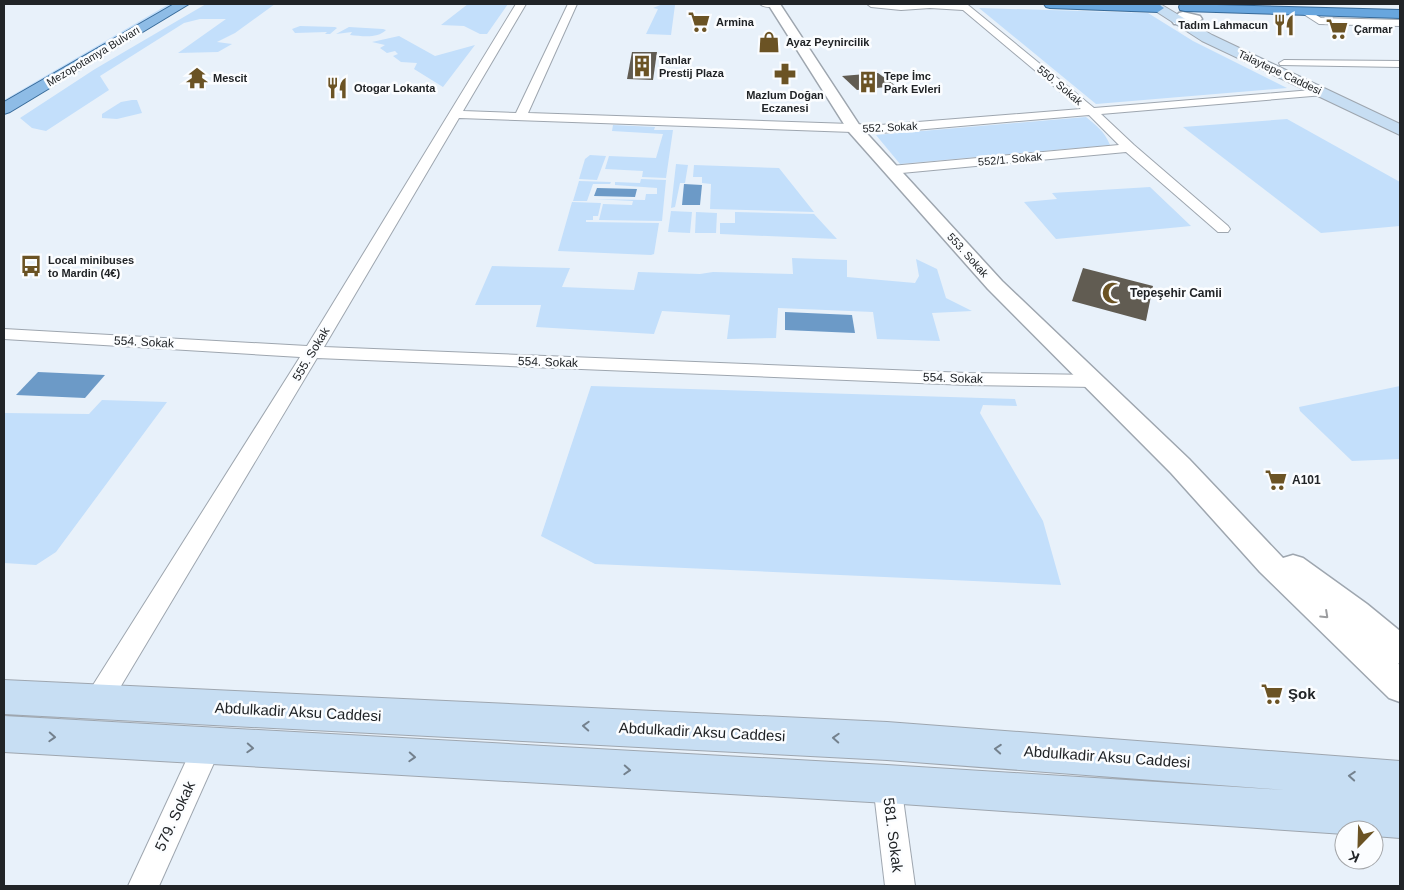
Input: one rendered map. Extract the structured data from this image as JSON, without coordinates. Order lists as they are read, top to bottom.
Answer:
{
  "streets": {
    "main road": ["Mezopotamya Bulvarı", "Talaytepe Caddesi", "Abdulkadir Aksu Caddesi"],
    "street": [
      "550. Sokak",
      "552. Sokak",
      "552/1. Sokak",
      "553. Sokak",
      "554. Sokak",
      "555. Sokak",
      "579. Sokak",
      "581. Sokak"
    ]
  },
  "crossings": [
    ["Talaytepe Caddesi", "552. Sokak"],
    ["550. Sokak", "552. Sokak"],
    ["550. Sokak", "552/1. Sokak"],
    ["552. Sokak", "553. Sokak"],
    ["552. Sokak", "555. Sokak"],
    ["552/1. Sokak", "553. Sokak"],
    ["553. Sokak", "554. Sokak"],
    ["554. Sokak", "555. Sokak"],
    ["555. Sokak", "Abdulkadir Aksu Caddesi"]
  ],
  "places": {
    "supermarket": [
      "Armina",
      "Çarmar",
      "A101",
      "Şok"
    ],
    "restaurant": ["Tadım Lahmacun", "Otogar Lokanta"],
    "shop": ["Ayaz Peynircilik"],
    "building": ["Tanlar Prestij Plaza", "Tepe İmc Park Evleri"],
    "pharmacy": ["Mazlum Doğan Eczanesi"],
    "temple": ["Mescit"],
    "bus stop": ["Local minibuses to Mardin (4€)"],
    "mosque": ["Tepeşehir Camii"]
  },
  "north": "bottom left"
}
